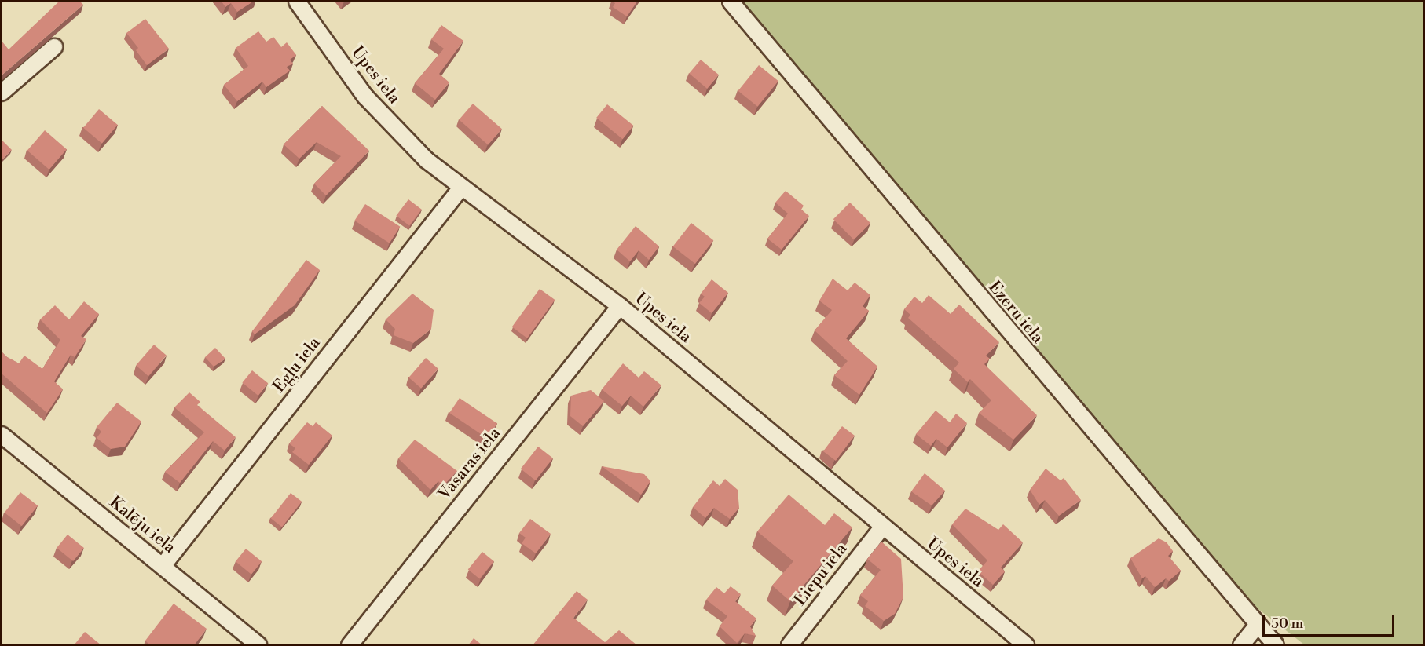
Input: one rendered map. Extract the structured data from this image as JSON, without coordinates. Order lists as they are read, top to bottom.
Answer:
{
  "streets": {
    "street": [
      "Upes iela",
      "Ezeru iela",
      "Egļu iela",
      "Vasaras iela",
      "Kalēju iela",
      "Liepu iela"
    ]
  },
  "crossings": [
    ["Upes iela", "Egļu iela"],
    ["Upes iela", "Vasaras iela"],
    ["Upes iela", "Liepu iela"],
    ["Egļu iela", "Kalēju iela"]
  ],
  "scale_bar": "50 m"
}
